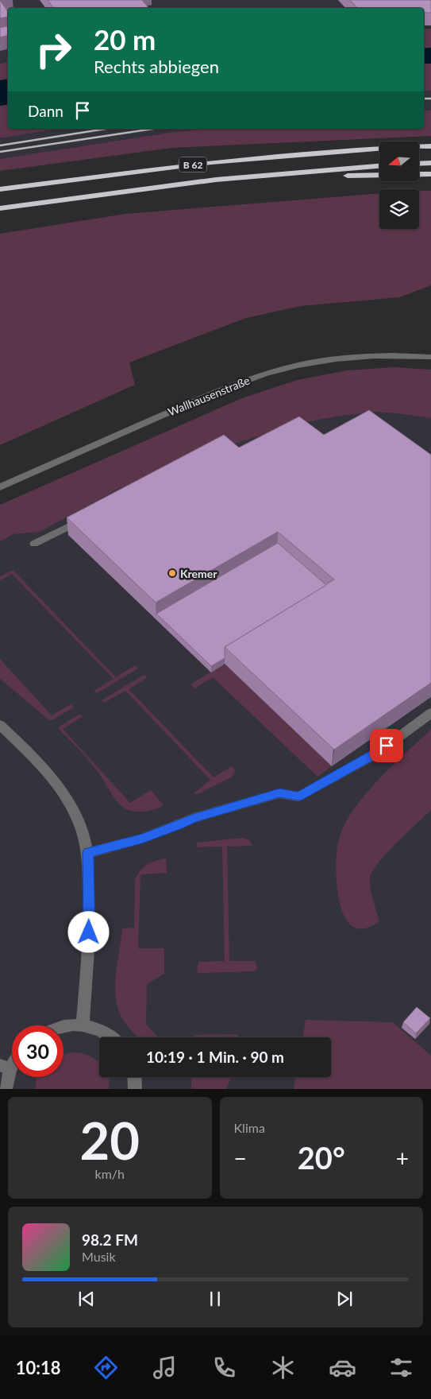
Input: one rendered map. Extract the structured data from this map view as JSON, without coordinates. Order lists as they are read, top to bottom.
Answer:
{
  "streets": {
    "highway": ["B 62"],
    "street": ["Wallhausenstraße"]
  },
  "places": ["Kremer"],
  "north": "left",
  "page": {
    "turn": ["20 m", "Rechts abbiegen"],
    "then": "Dann",
    "limit": "30",
    "trip": "10:19 · 1 Min. · 90 m",
    "tile": [
      ["20", "km/h"],
      "Klima"
    ],
    "heat": ["−", "20°", "+"],
    "song": ["98.2 FM", "Musik"],
    "tabs": "10:18"
  }
}
